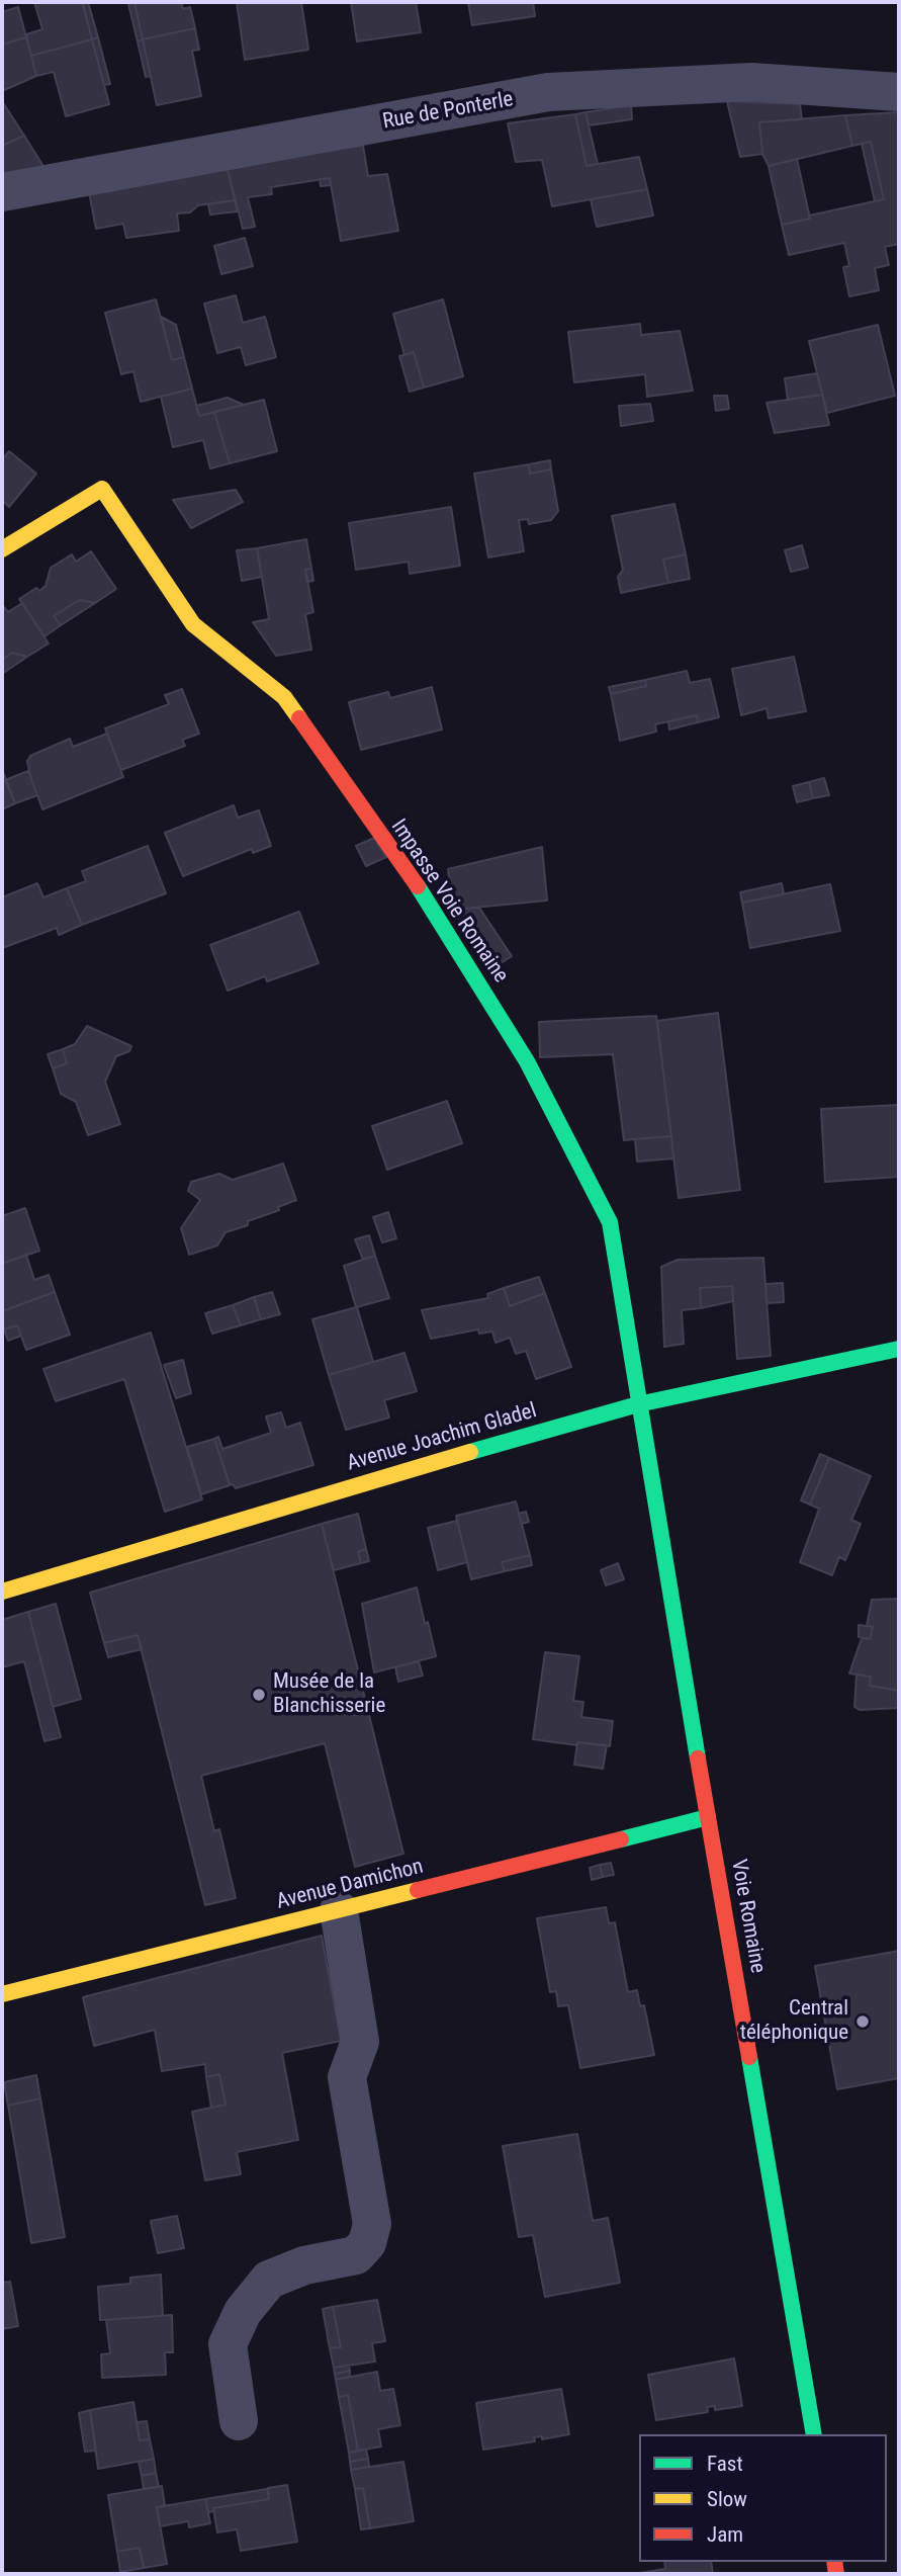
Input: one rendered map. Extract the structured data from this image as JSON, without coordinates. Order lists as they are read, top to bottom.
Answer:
{
  "streets": {
    "street": [
      "Rue de Ponterle",
      "Impasse Voie Romaine",
      "Avenue Joachim Gladel",
      "Avenue Damichon",
      "Voie Romaine"
    ]
  },
  "crossings": [
    ["Impasse Voie Romaine", "Avenue Joachim Gladel"],
    ["Impasse Voie Romaine", "Voie Romaine"],
    ["Avenue Joachim Gladel", "Voie Romaine"],
    ["Avenue Damichon", "Voie Romaine"]
  ],
  "places": ["Musée de la Blanchisserie", "Central téléphonique"],
  "legend": ["Fast", "Slow", "Jam"]
}
